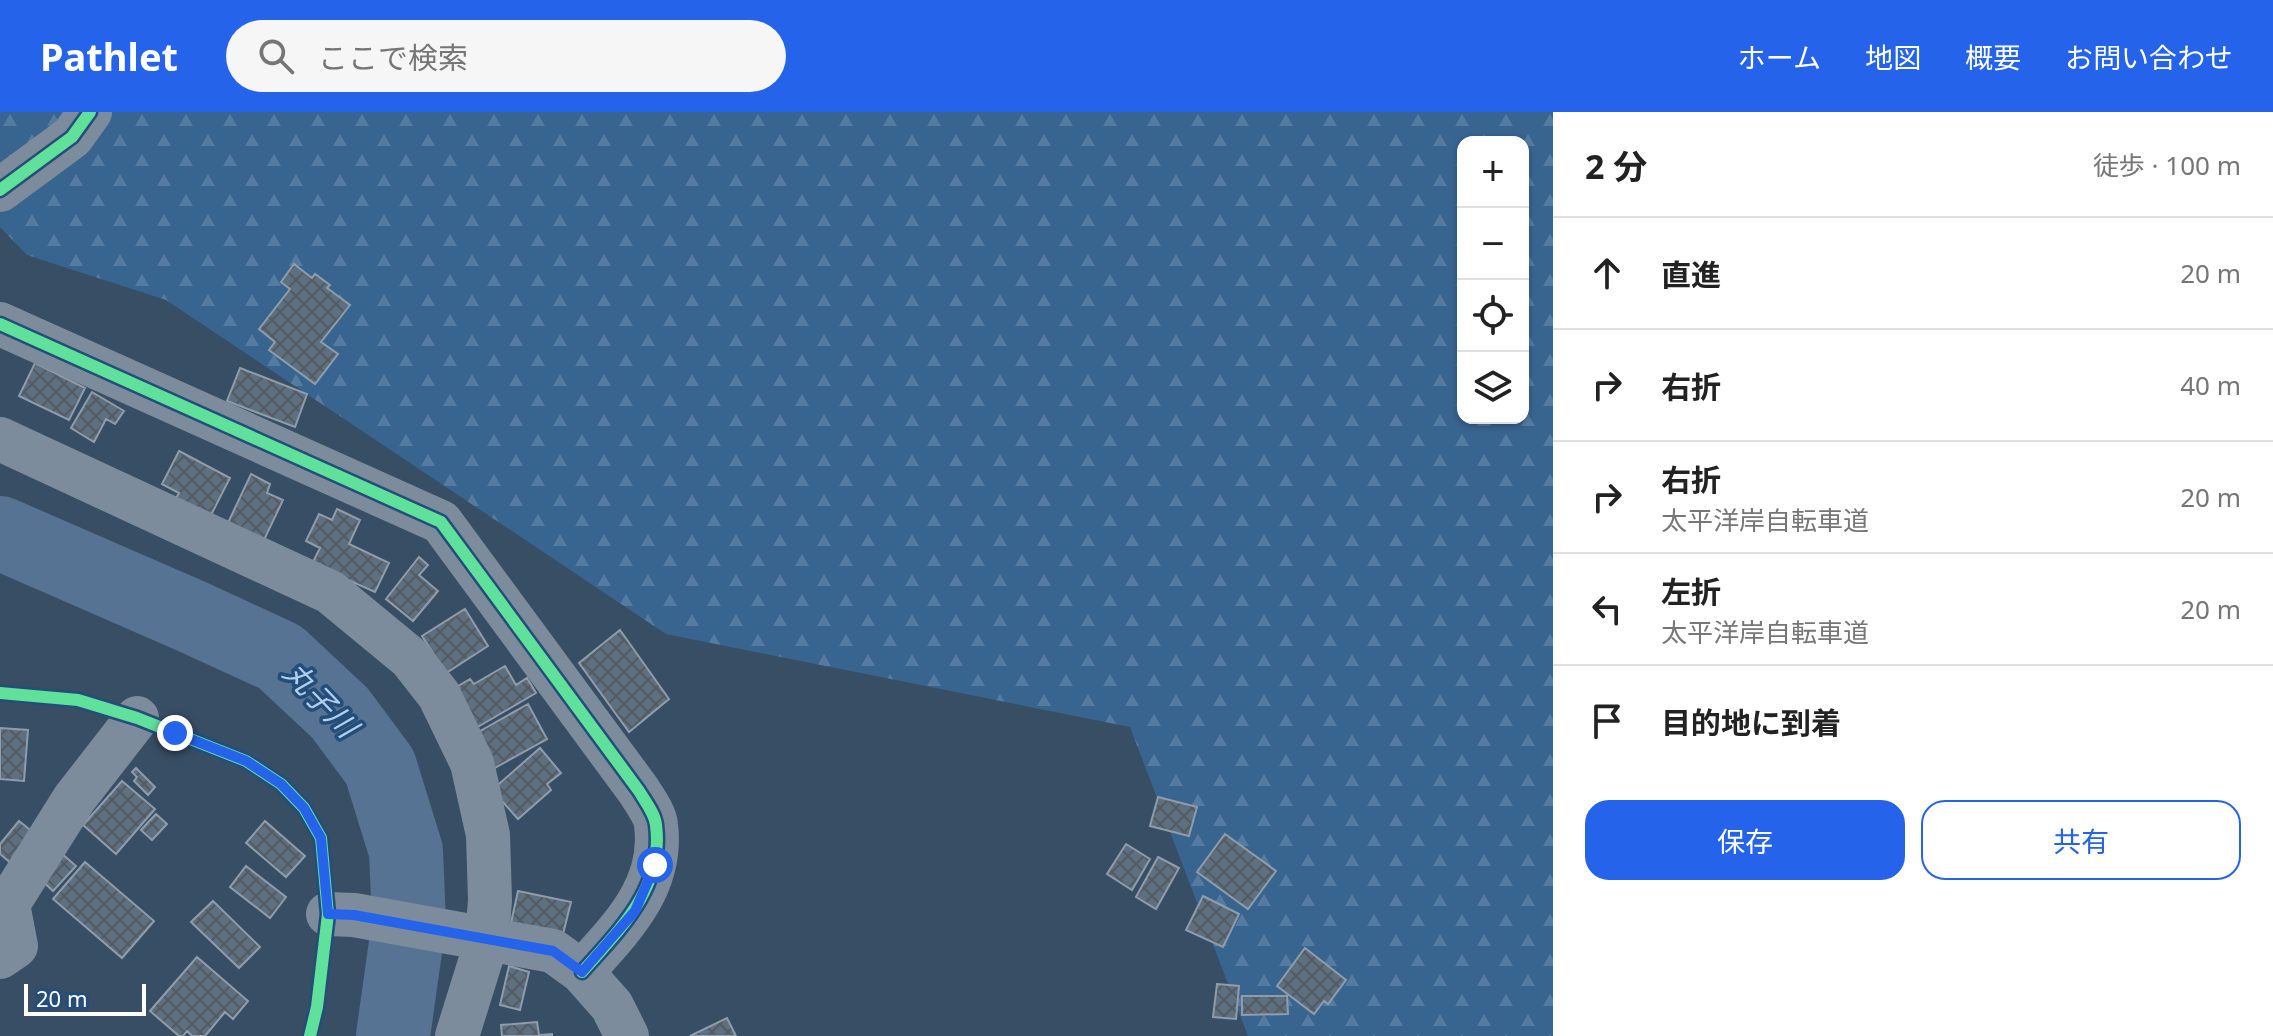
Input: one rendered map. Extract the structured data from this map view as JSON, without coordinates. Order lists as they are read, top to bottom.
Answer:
{
  "water": ["丸子川"],
  "scale_bar": "20 m",
  "page": {
    "header": "Pathlet",
    "search": "ここで検索",
    "nav": [
      "ホーム",
      "地図",
      "概要",
      "お問い合わせ"
    ],
    "heading": ["2 分", "徒歩 · 100 m"],
    "map_buttons": ["+", "−"],
    "list": [
      ["直進", "20 m"],
      ["右折", "40 m"],
      ["右折", "太平洋岸自転車道", "20 m"],
      ["左折", "太平洋岸自転車道", "20 m"],
      "目的地に到着"
    ],
    "buttons": ["保存", "共有"],
    "scale": "20 m"
  }
}
